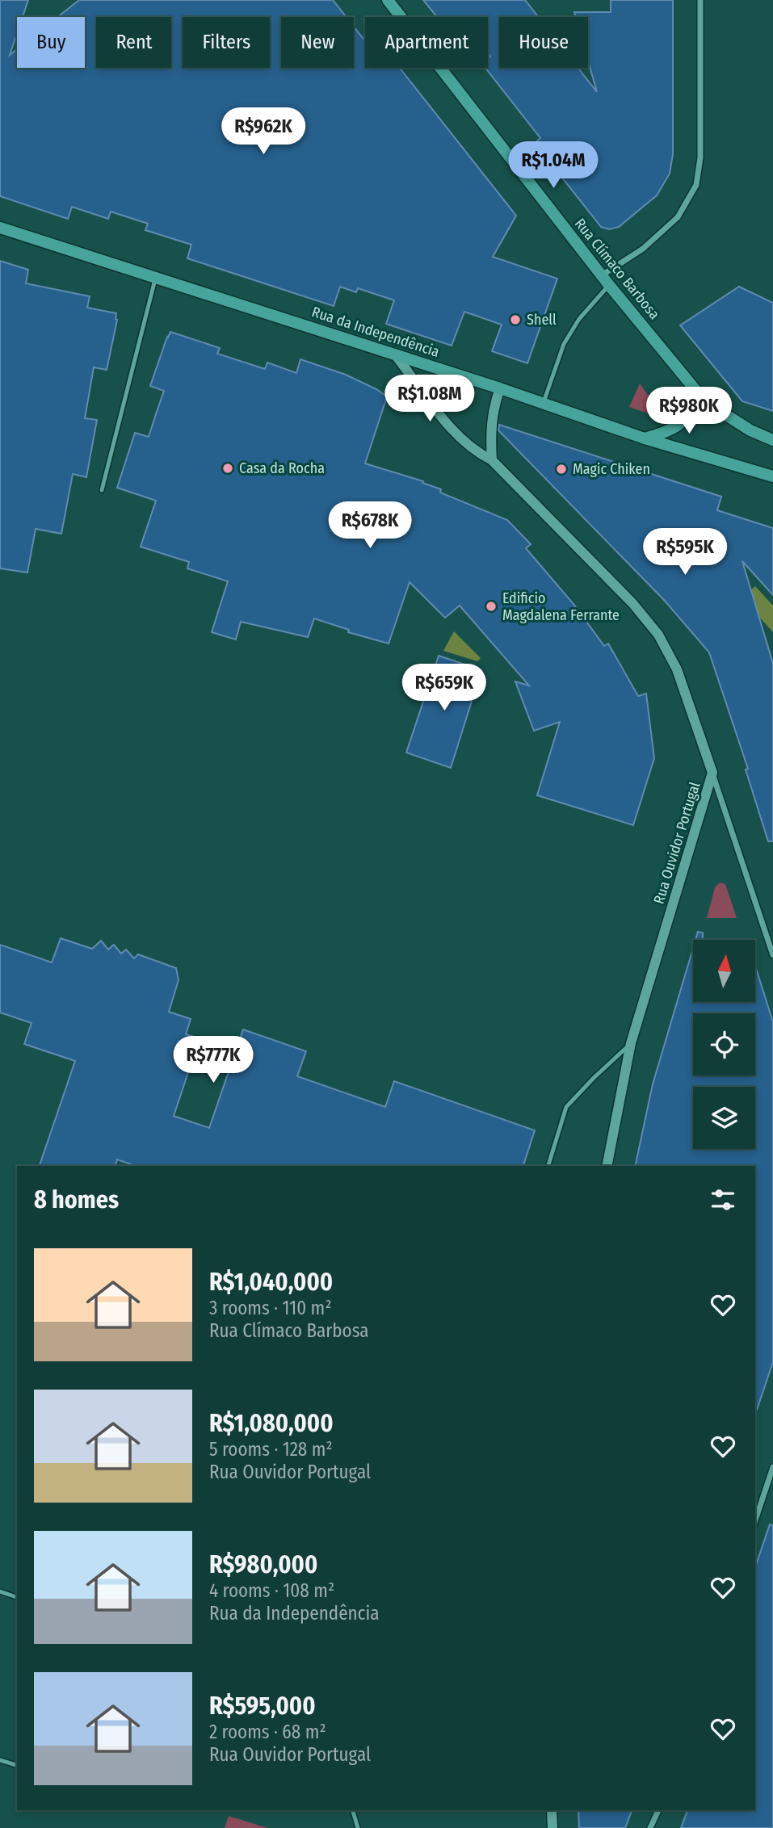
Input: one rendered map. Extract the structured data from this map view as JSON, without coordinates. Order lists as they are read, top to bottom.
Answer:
{
  "streets": {
    "main road": ["Rua Clímaco Barbosa", "Rua da Independência"],
    "street": ["Rua Ouvidor Portugal"]
  },
  "crossings": [
    ["Rua da Independência", "Rua Ouvidor Portugal"]
  ],
  "places": [
    "Shell",
    "Casa da Rocha",
    "Magic Chiken",
    "Edificio Magdalena Ferrante"
  ],
  "north": "top",
  "page": {
    "chip": [
      "Buy",
      "Rent",
      "Filters",
      "New",
      "Apartment",
      "House"
    ],
    "price": [
      "R$962K",
      "R$1.04M",
      "R$1.08M",
      "R$980K",
      "R$678K",
      "R$595K",
      "R$659K",
      "R$777K"
    ],
    "heading": "8 homes",
    "list": [
      {
        "name": "R$1,040,000",
        "note": "3 rooms · 110 m² · Rua Clímaco Barbosa"
      },
      {
        "name": "R$1,080,000",
        "note": "5 rooms · 128 m² · Rua Ouvidor Portugal"
      },
      {
        "name": "R$980,000",
        "note": "4 rooms · 108 m² · Rua da Independência"
      },
      {
        "name": "R$595,000",
        "note": "2 rooms · 68 m² · Rua Ouvidor Portugal"
      }
    ]
  }
}
